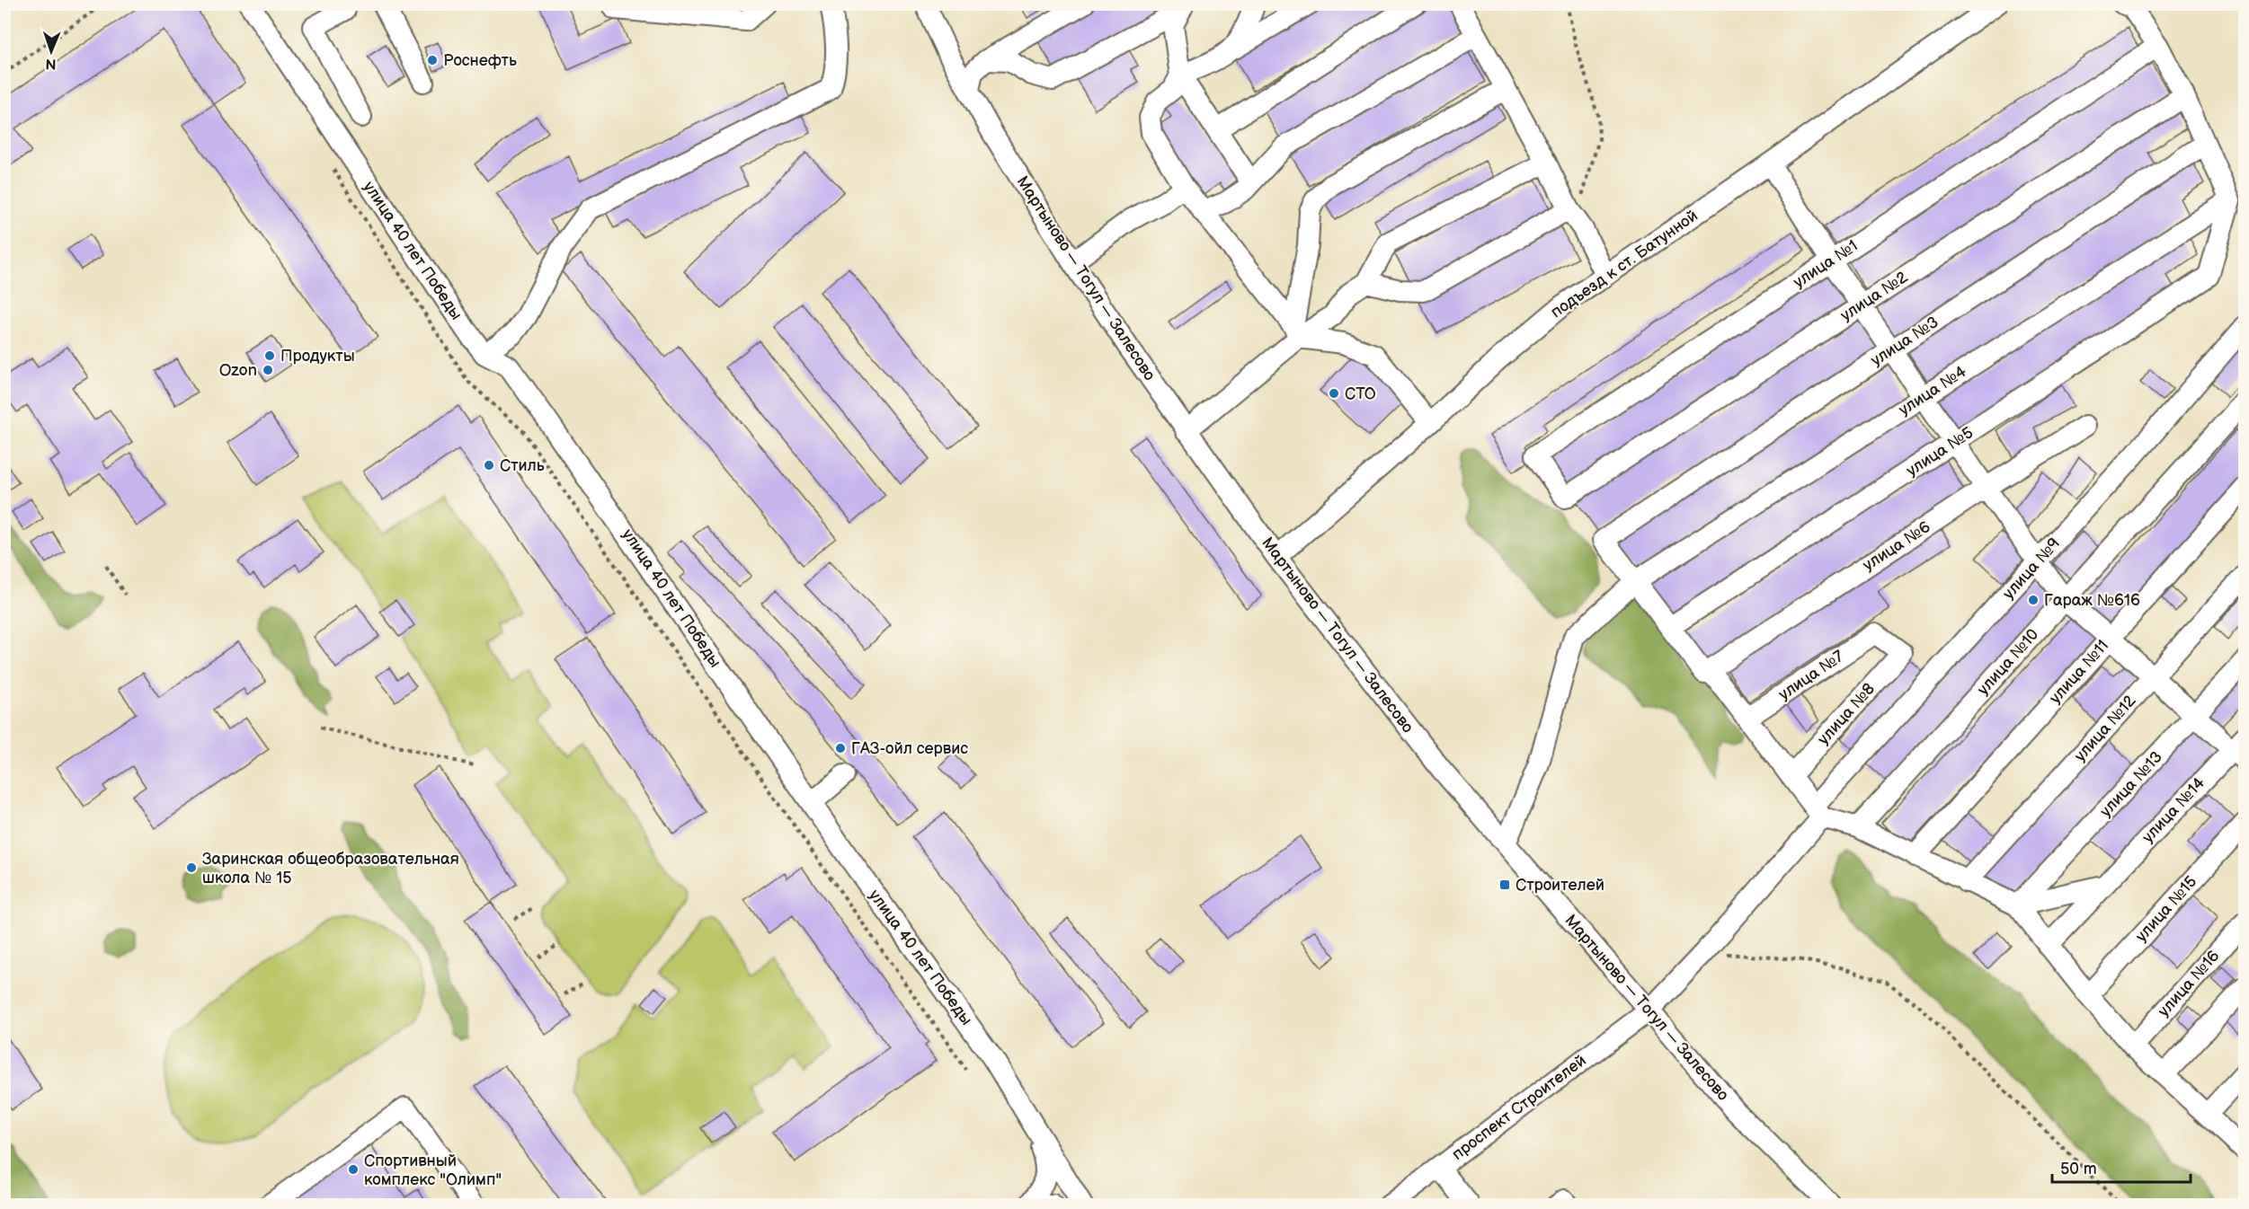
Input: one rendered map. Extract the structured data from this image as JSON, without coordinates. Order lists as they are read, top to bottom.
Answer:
{
  "streets": {
    "street": [
      "улица 40 лет Победы",
      "подъезд к ст. Батунной",
      "улица №1",
      "Мартыново — Тогул — Залесово",
      "улица №2",
      "улица №3",
      "улица №4",
      "улица №5",
      "улица №6",
      "улица №9",
      "улица №10",
      "улица №11",
      "улица №7",
      "улица №8",
      "улица №12",
      "улица №13",
      "улица №14",
      "улица №15",
      "улица №16",
      "проспект Строителей"
    ]
  },
  "crossings": [
    ["подъезд к ст. Батунной", "Мартыново — Тогул — Залесово"],
    ["улица №1", "улица №2"],
    ["Мартыново — Тогул — Залесово", "улица №4"],
    ["Мартыново — Тогул — Залесово", "проспект Строителей"],
    ["улица №3", "улица №4"],
    ["улица №4", "улица №5"],
    ["улица №9", "проспект Строителей"],
    ["улица №7", "улица №8"]
  ],
  "places": {
    "other": [
      "Роснефть",
      "Продукты",
      "Ozon",
      "СТО",
      "Стиль",
      "Гараж №616",
      "ГАЗ-ойл сервис",
      "Заринская общеобразовательная школа № 15",
      "Спортивный комплекс \"Олимп\""
    ],
    "transit": ["Строителей"]
  },
  "scale_bar": "50 m",
  "north": "bottom"
}
